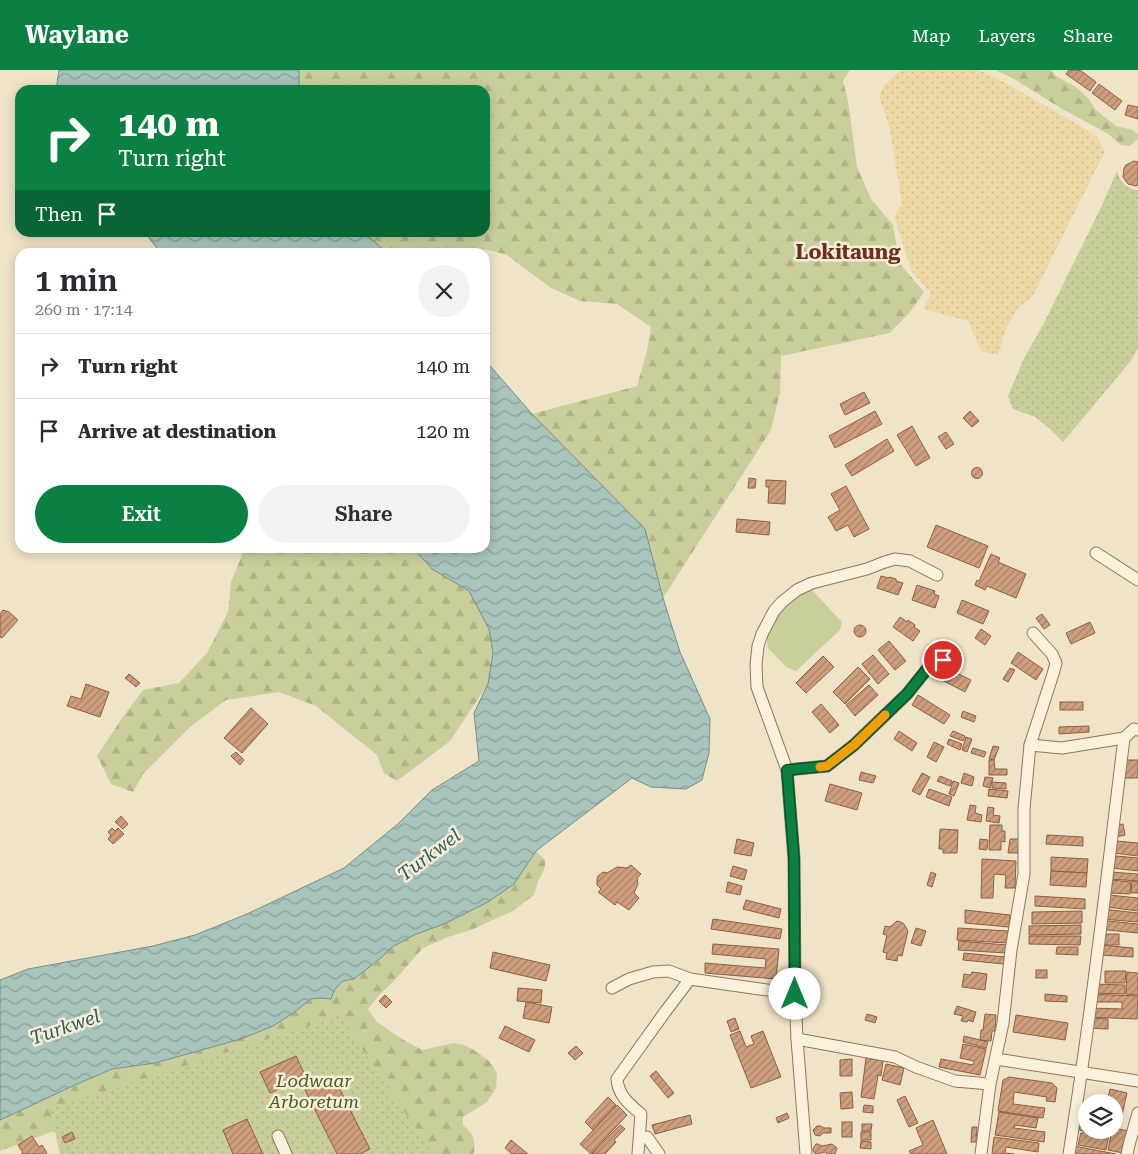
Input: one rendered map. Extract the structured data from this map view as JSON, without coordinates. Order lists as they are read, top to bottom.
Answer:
{
  "districts": ["Lokitaung"],
  "water": ["Turkwel"],
  "parks": ["Lodwaar Arboretum"],
  "page": {
    "header": "Waylane",
    "nav": ["Map", "Layers", "Share"],
    "turn": ["140 m", "Turn right"],
    "then": "Then",
    "heading": ["1 min", "260 m · 17:14"],
    "list": [
      {
        "name": "Turn right",
        "value": "140 m"
      },
      {
        "name": "Arrive at destination",
        "value": "120 m"
      }
    ],
    "buttons": ["Exit", "Share"]
  }
}
